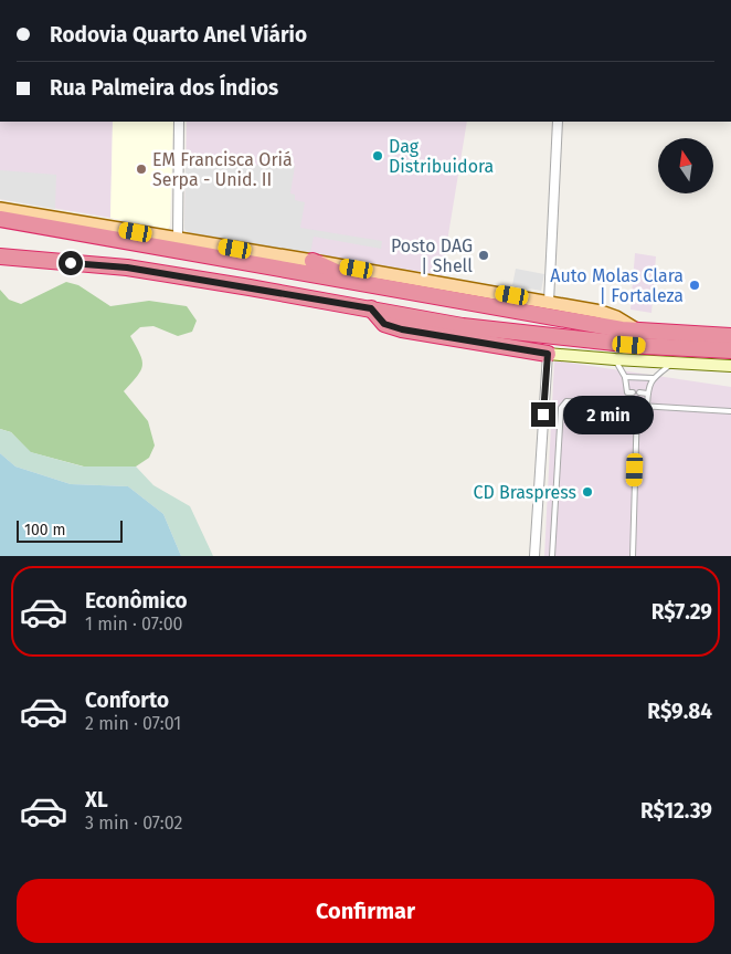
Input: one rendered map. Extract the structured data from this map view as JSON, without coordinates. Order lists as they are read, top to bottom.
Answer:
{
  "places": [
    "Dag Distribuidora",
    "EM Francisca Oriá Serpa - Unid. II",
    "Posto DAG | Shell",
    "Auto Molas Clara | Fortaleza",
    "CD Braspress"
  ],
  "scale_bar": "100 m",
  "north": "top",
  "page": {
    "banner": ["Rodovia Quarto Anel Viário", "Rua Palmeira dos Índios"],
    "bubble": "2 min",
    "scale": "100 m",
    "list": [
      {
        "name": "Econômico",
        "note": "1 min · 07:00",
        "value": "R$7.29"
      },
      {
        "name": "Conforto",
        "note": "2 min · 07:01",
        "value": "R$9.84"
      },
      {
        "name": "XL",
        "note": "3 min · 07:02",
        "value": "R$12.39"
      }
    ],
    "buttons": "Confirmar"
  }
}
